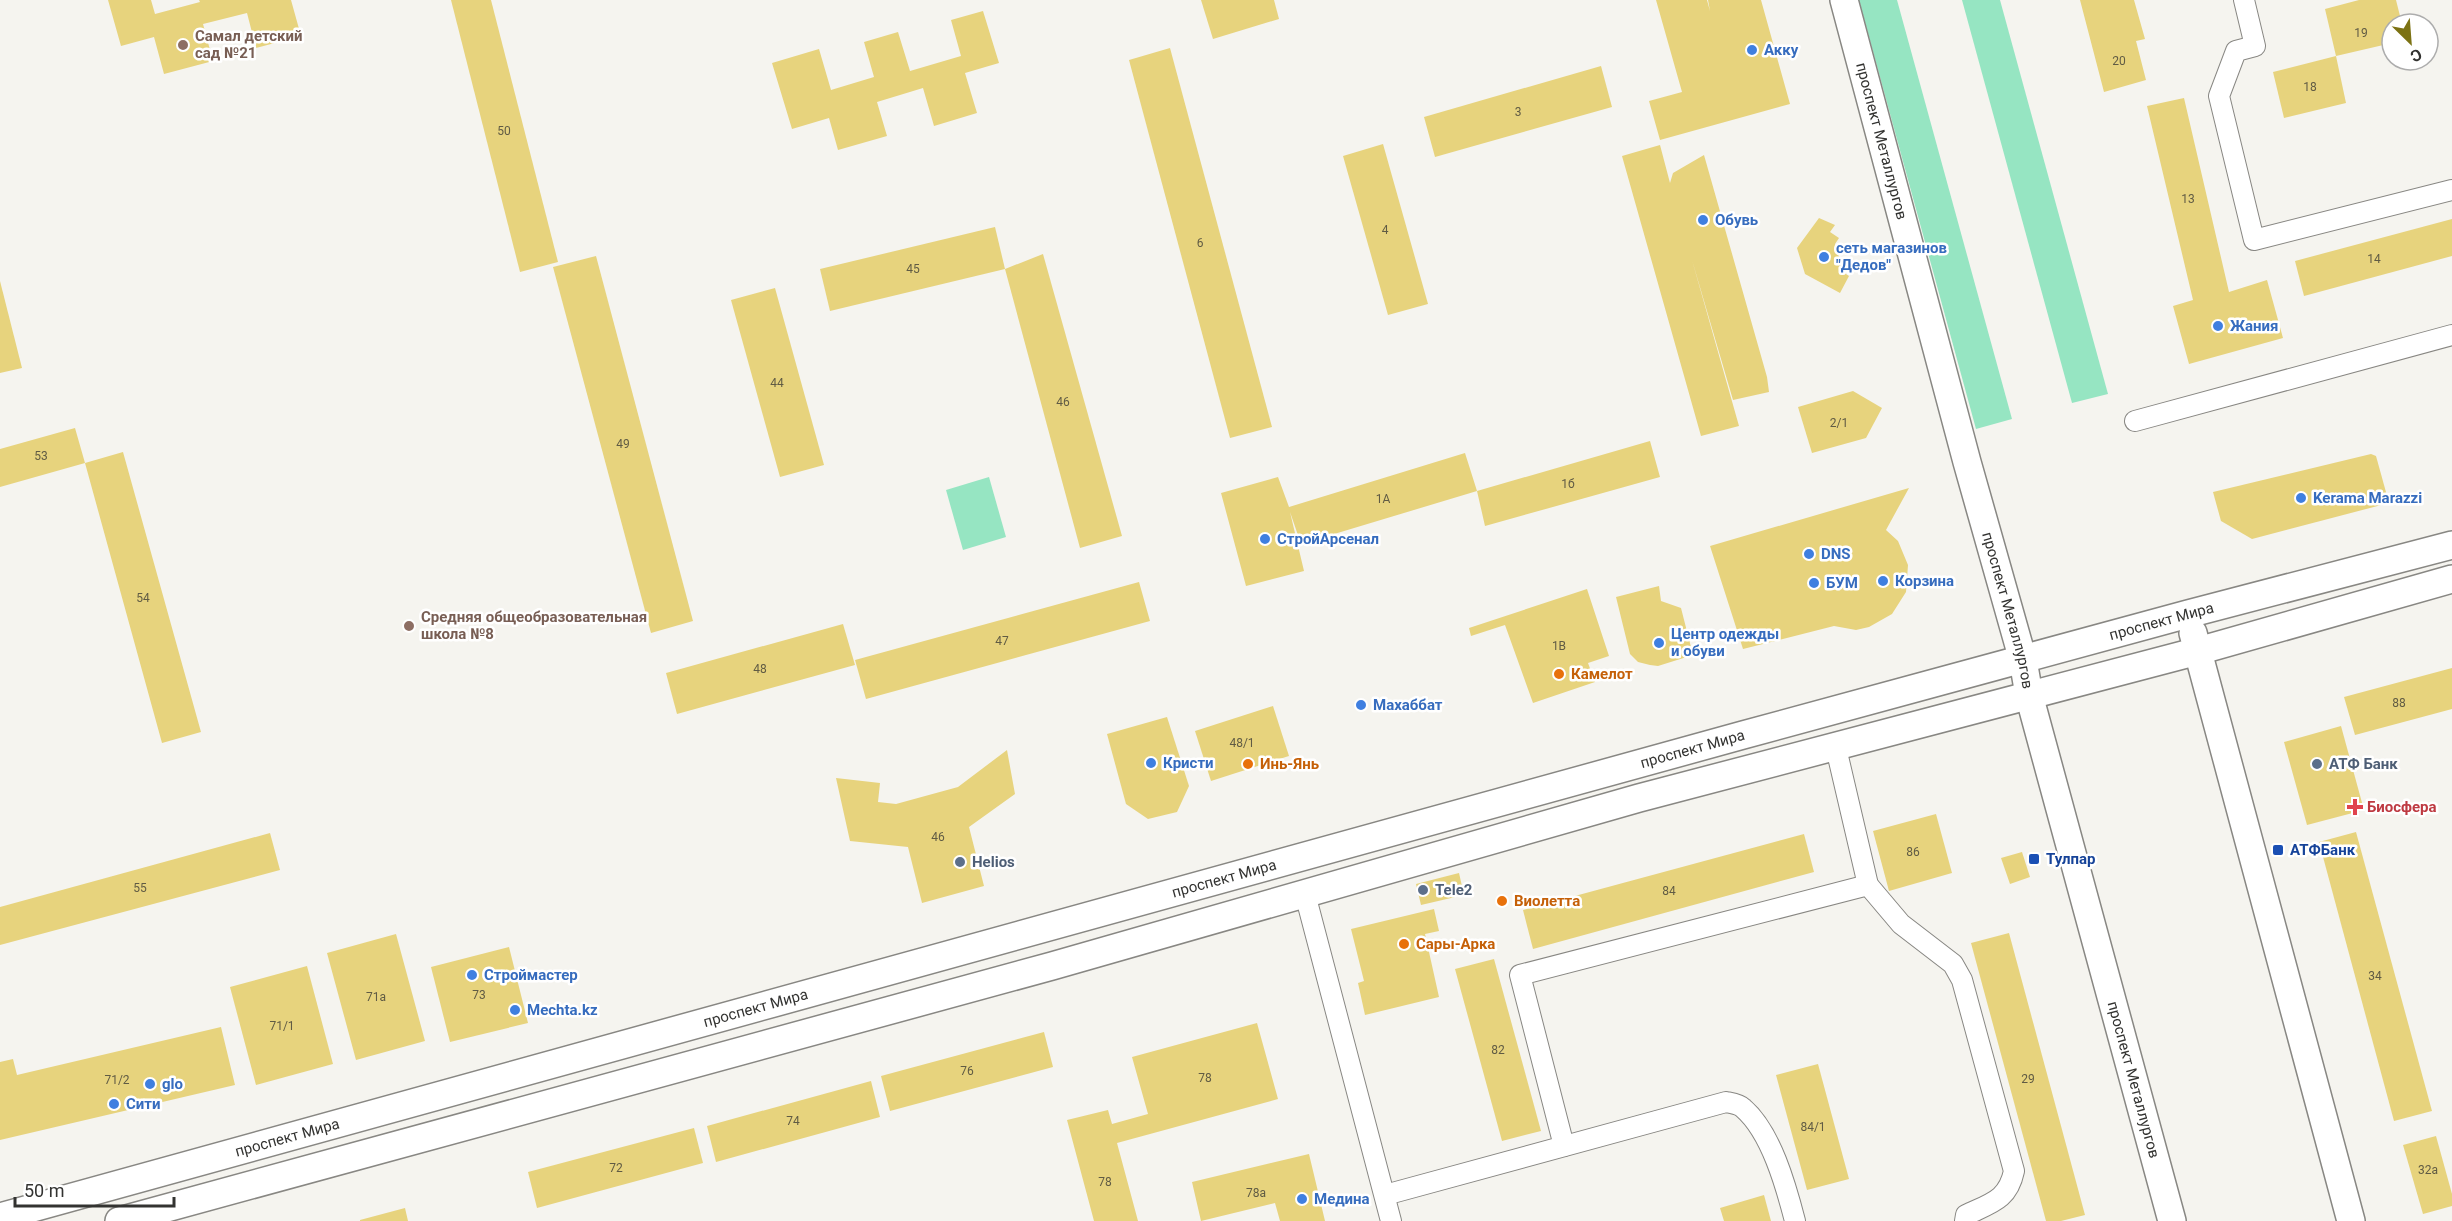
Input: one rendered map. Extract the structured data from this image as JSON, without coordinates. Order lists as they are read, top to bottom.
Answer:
{
  "streets": {
    "main road": ["проспект Металлургов", "проспект Мира"]
  },
  "crossings": [
    ["проспект Металлургов", "проспект Мира"]
  ],
  "places": {
    "other": [
      "Самал детский сад №21",
      "Акку",
      "Обувь",
      "сеть магазинов \"Дедов\"",
      "Жания",
      "Kerama Marazzi",
      "СтройАрсенал",
      "DNS",
      "Корзина",
      "БУМ",
      "Средняя общеобразовательная школа №8",
      "Центр одежды и обуви",
      "Камелот",
      "Махаббат",
      "Кристи",
      "Инь-Янь",
      "АТФ Банк",
      "Helios",
      "Tele2",
      "Виолетта",
      "Сары-Арка",
      "Строймастер",
      "Mechta.kz",
      "glo",
      "Сити",
      "Медина"
    ],
    "health": ["Биосфера"],
    "transit": ["АТФБанк", "Тулпар"]
  },
  "house_numbers": [
    "19",
    "20",
    "18",
    "3",
    "50",
    "13",
    "4",
    "6",
    "14",
    "45",
    "44",
    "46",
    "2/1",
    "49",
    "53",
    "1б",
    "1А",
    "54",
    "47",
    "1В",
    "48",
    "88",
    "48/1",
    "46",
    "86",
    "55",
    "84",
    "34",
    "73",
    "71а",
    "71/1",
    "82",
    "76",
    "78",
    "29",
    "71/2",
    "74",
    "84/1",
    "72",
    "32а",
    "78",
    "78а"
  ],
  "scale_bar": "50 m",
  "north": "bottom right"
}
